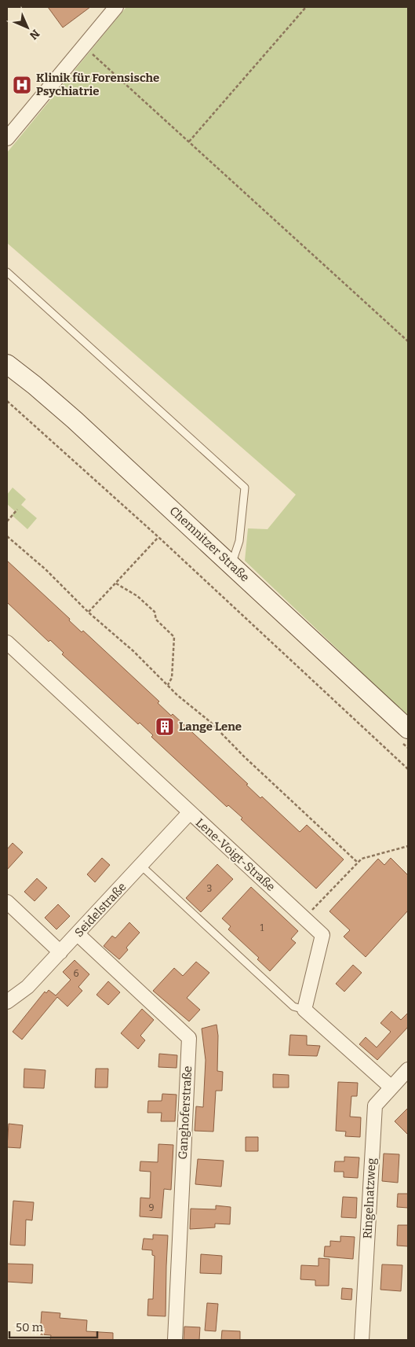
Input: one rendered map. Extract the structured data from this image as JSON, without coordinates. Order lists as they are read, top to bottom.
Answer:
{
  "streets": {
    "main road": ["Chemnitzer Straße"],
    "street": [
      "Lene-Voigt-Straße",
      "Seidelstraße",
      "Ganghoferstraße",
      "Ringelnatzweg"
    ]
  },
  "crossings": [
    ["Lene-Voigt-Straße", "Seidelstraße"],
    ["Seidelstraße", "Ganghoferstraße"]
  ],
  "places": {
    "hospital": ["Klinik für Forensische Psychiatrie"],
    "building": ["Lange Lene"]
  },
  "house_numbers": [
    "3",
    "1",
    "6",
    "9"
  ],
  "scale_bar": "50 m",
  "north": "bottom right"
}
